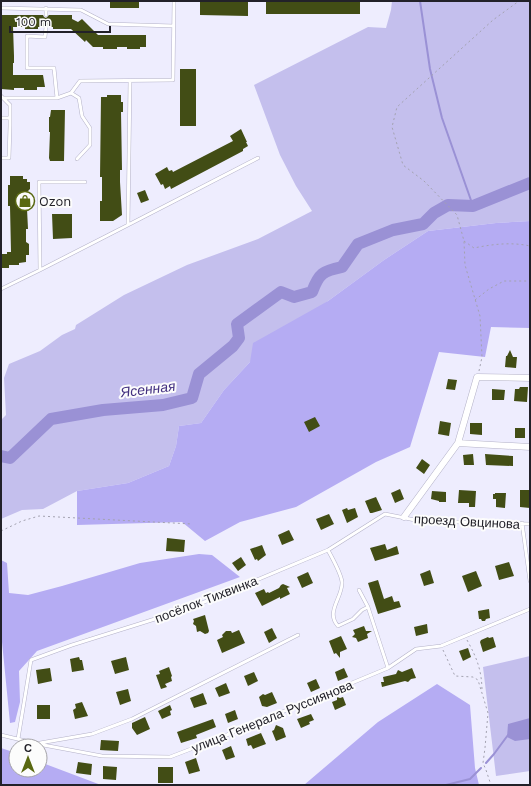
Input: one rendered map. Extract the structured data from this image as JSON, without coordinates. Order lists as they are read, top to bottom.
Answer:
{
  "streets": {
    "lane": ["проезд Овцинова", "посёлок Тихвинка", "улица Генерала Руссиянова"]
  },
  "crossings": [
    ["проезд Овцинова", "посёлок Тихвинка"]
  ],
  "water": ["Ясенная"],
  "places": {
    "shop": ["Ozon"]
  },
  "scale_bar": "100 m",
  "north": "top"
}
